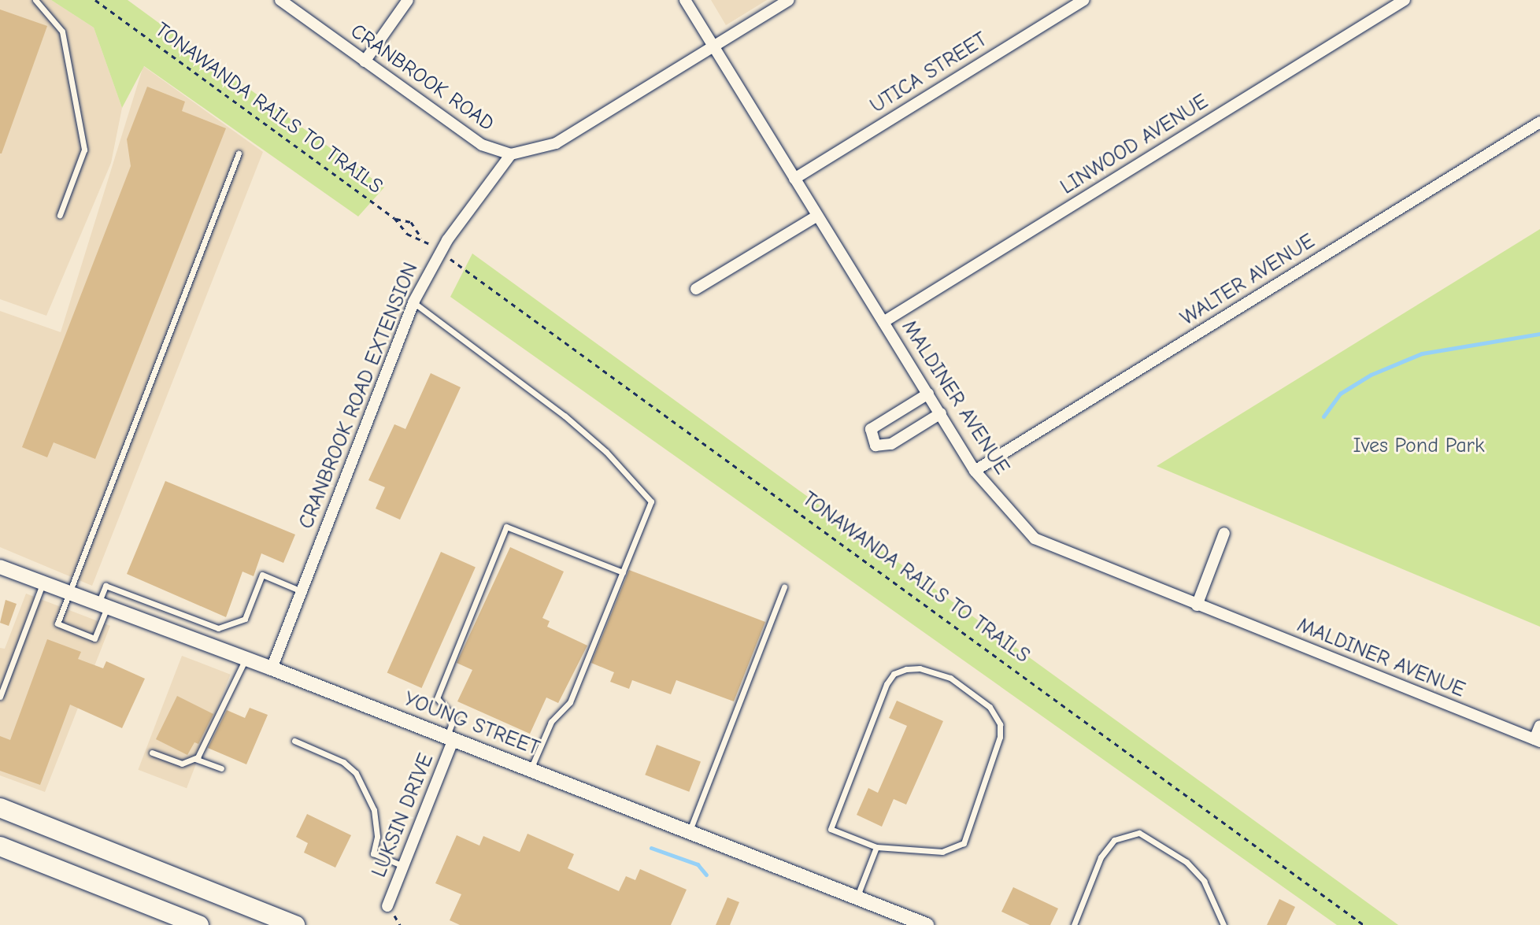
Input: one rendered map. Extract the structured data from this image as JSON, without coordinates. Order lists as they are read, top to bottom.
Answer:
{
  "streets": {
    "street": [
      "UTICA STREET",
      "CRANBROOK ROAD",
      "LINWOOD AVENUE",
      "WALTER AVENUE",
      "CRANBROOK ROAD EXTENSION",
      "MALDINER AVENUE",
      "YOUNG STREET",
      "LUKSIN DRIVE"
    ],
    "path": ["TONAWANDA RAILS TO TRAILS"]
  },
  "crossings": [
    ["UTICA STREET", "MALDINER AVENUE"],
    ["CRANBROOK ROAD", "CRANBROOK ROAD EXTENSION"],
    ["LINWOOD AVENUE", "MALDINER AVENUE"],
    ["WALTER AVENUE", "MALDINER AVENUE"],
    ["CRANBROOK ROAD EXTENSION", "YOUNG STREET"],
    ["YOUNG STREET", "LUKSIN DRIVE"]
  ],
  "parks": ["Ives Pond Park"]
}
